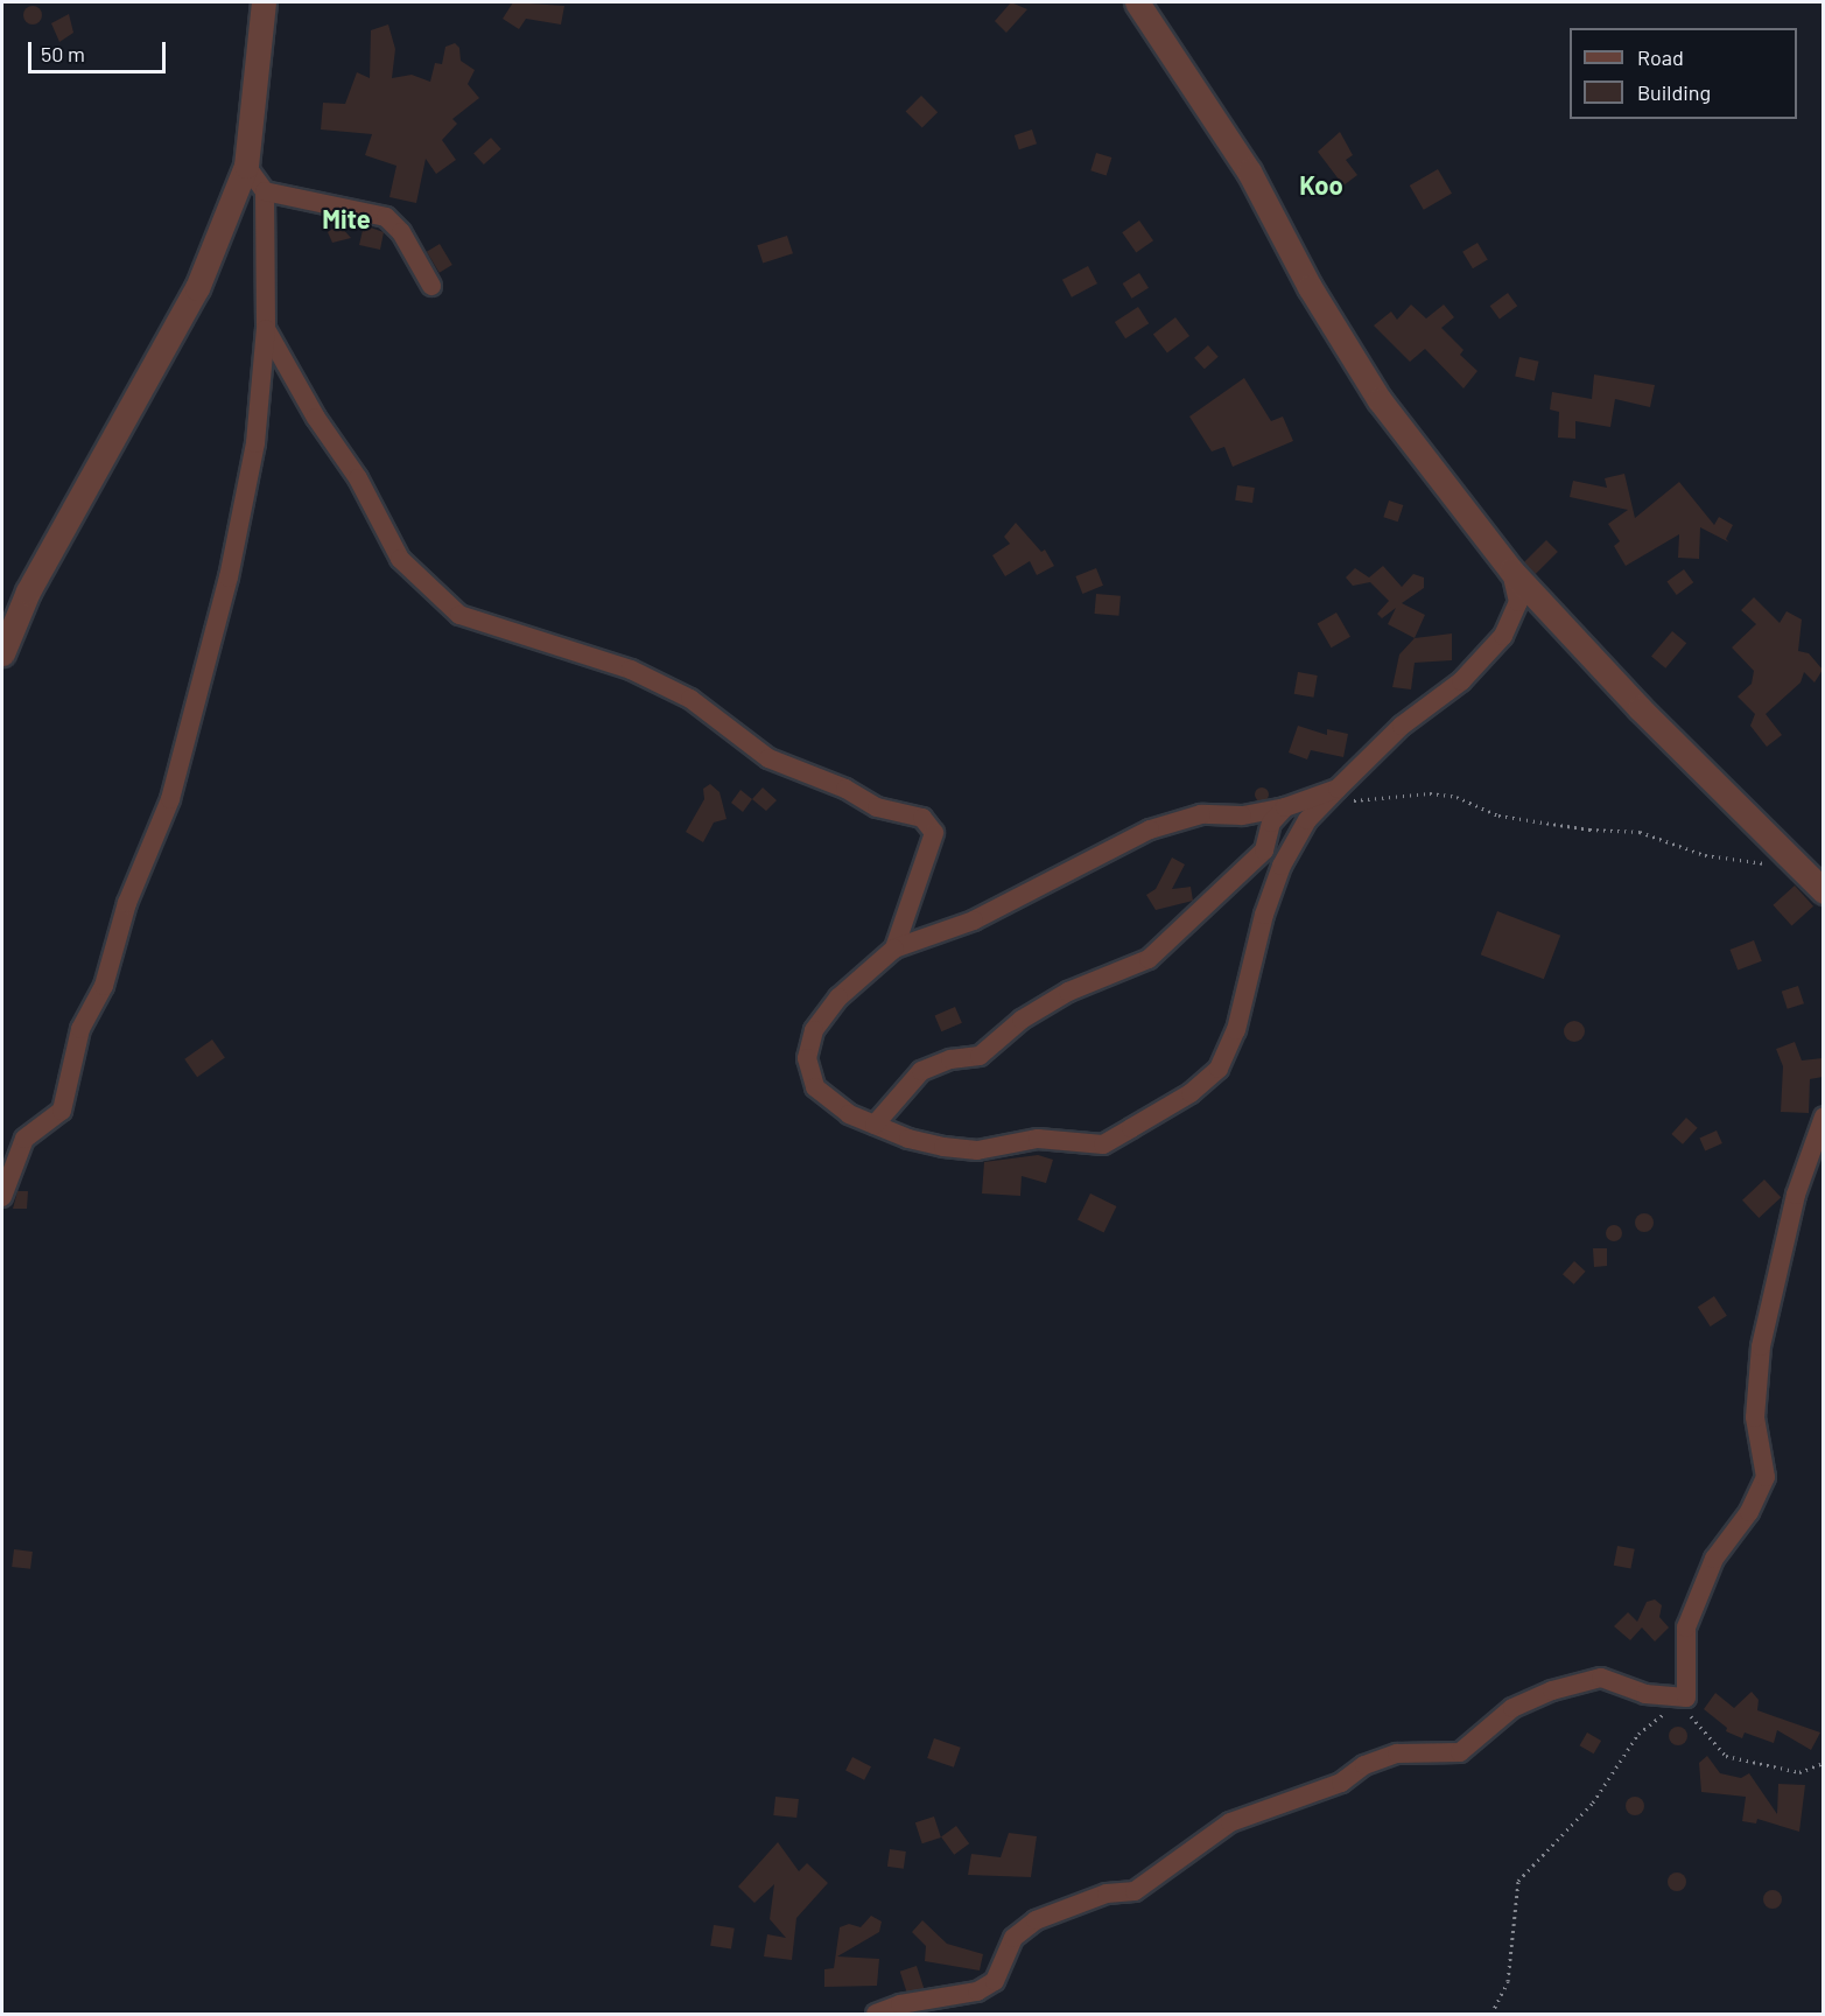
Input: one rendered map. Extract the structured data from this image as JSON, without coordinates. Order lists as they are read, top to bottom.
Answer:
{
  "districts": ["Koo", "Mite"],
  "legend": ["Road", "Building"],
  "scale_bar": "50 m"
}
